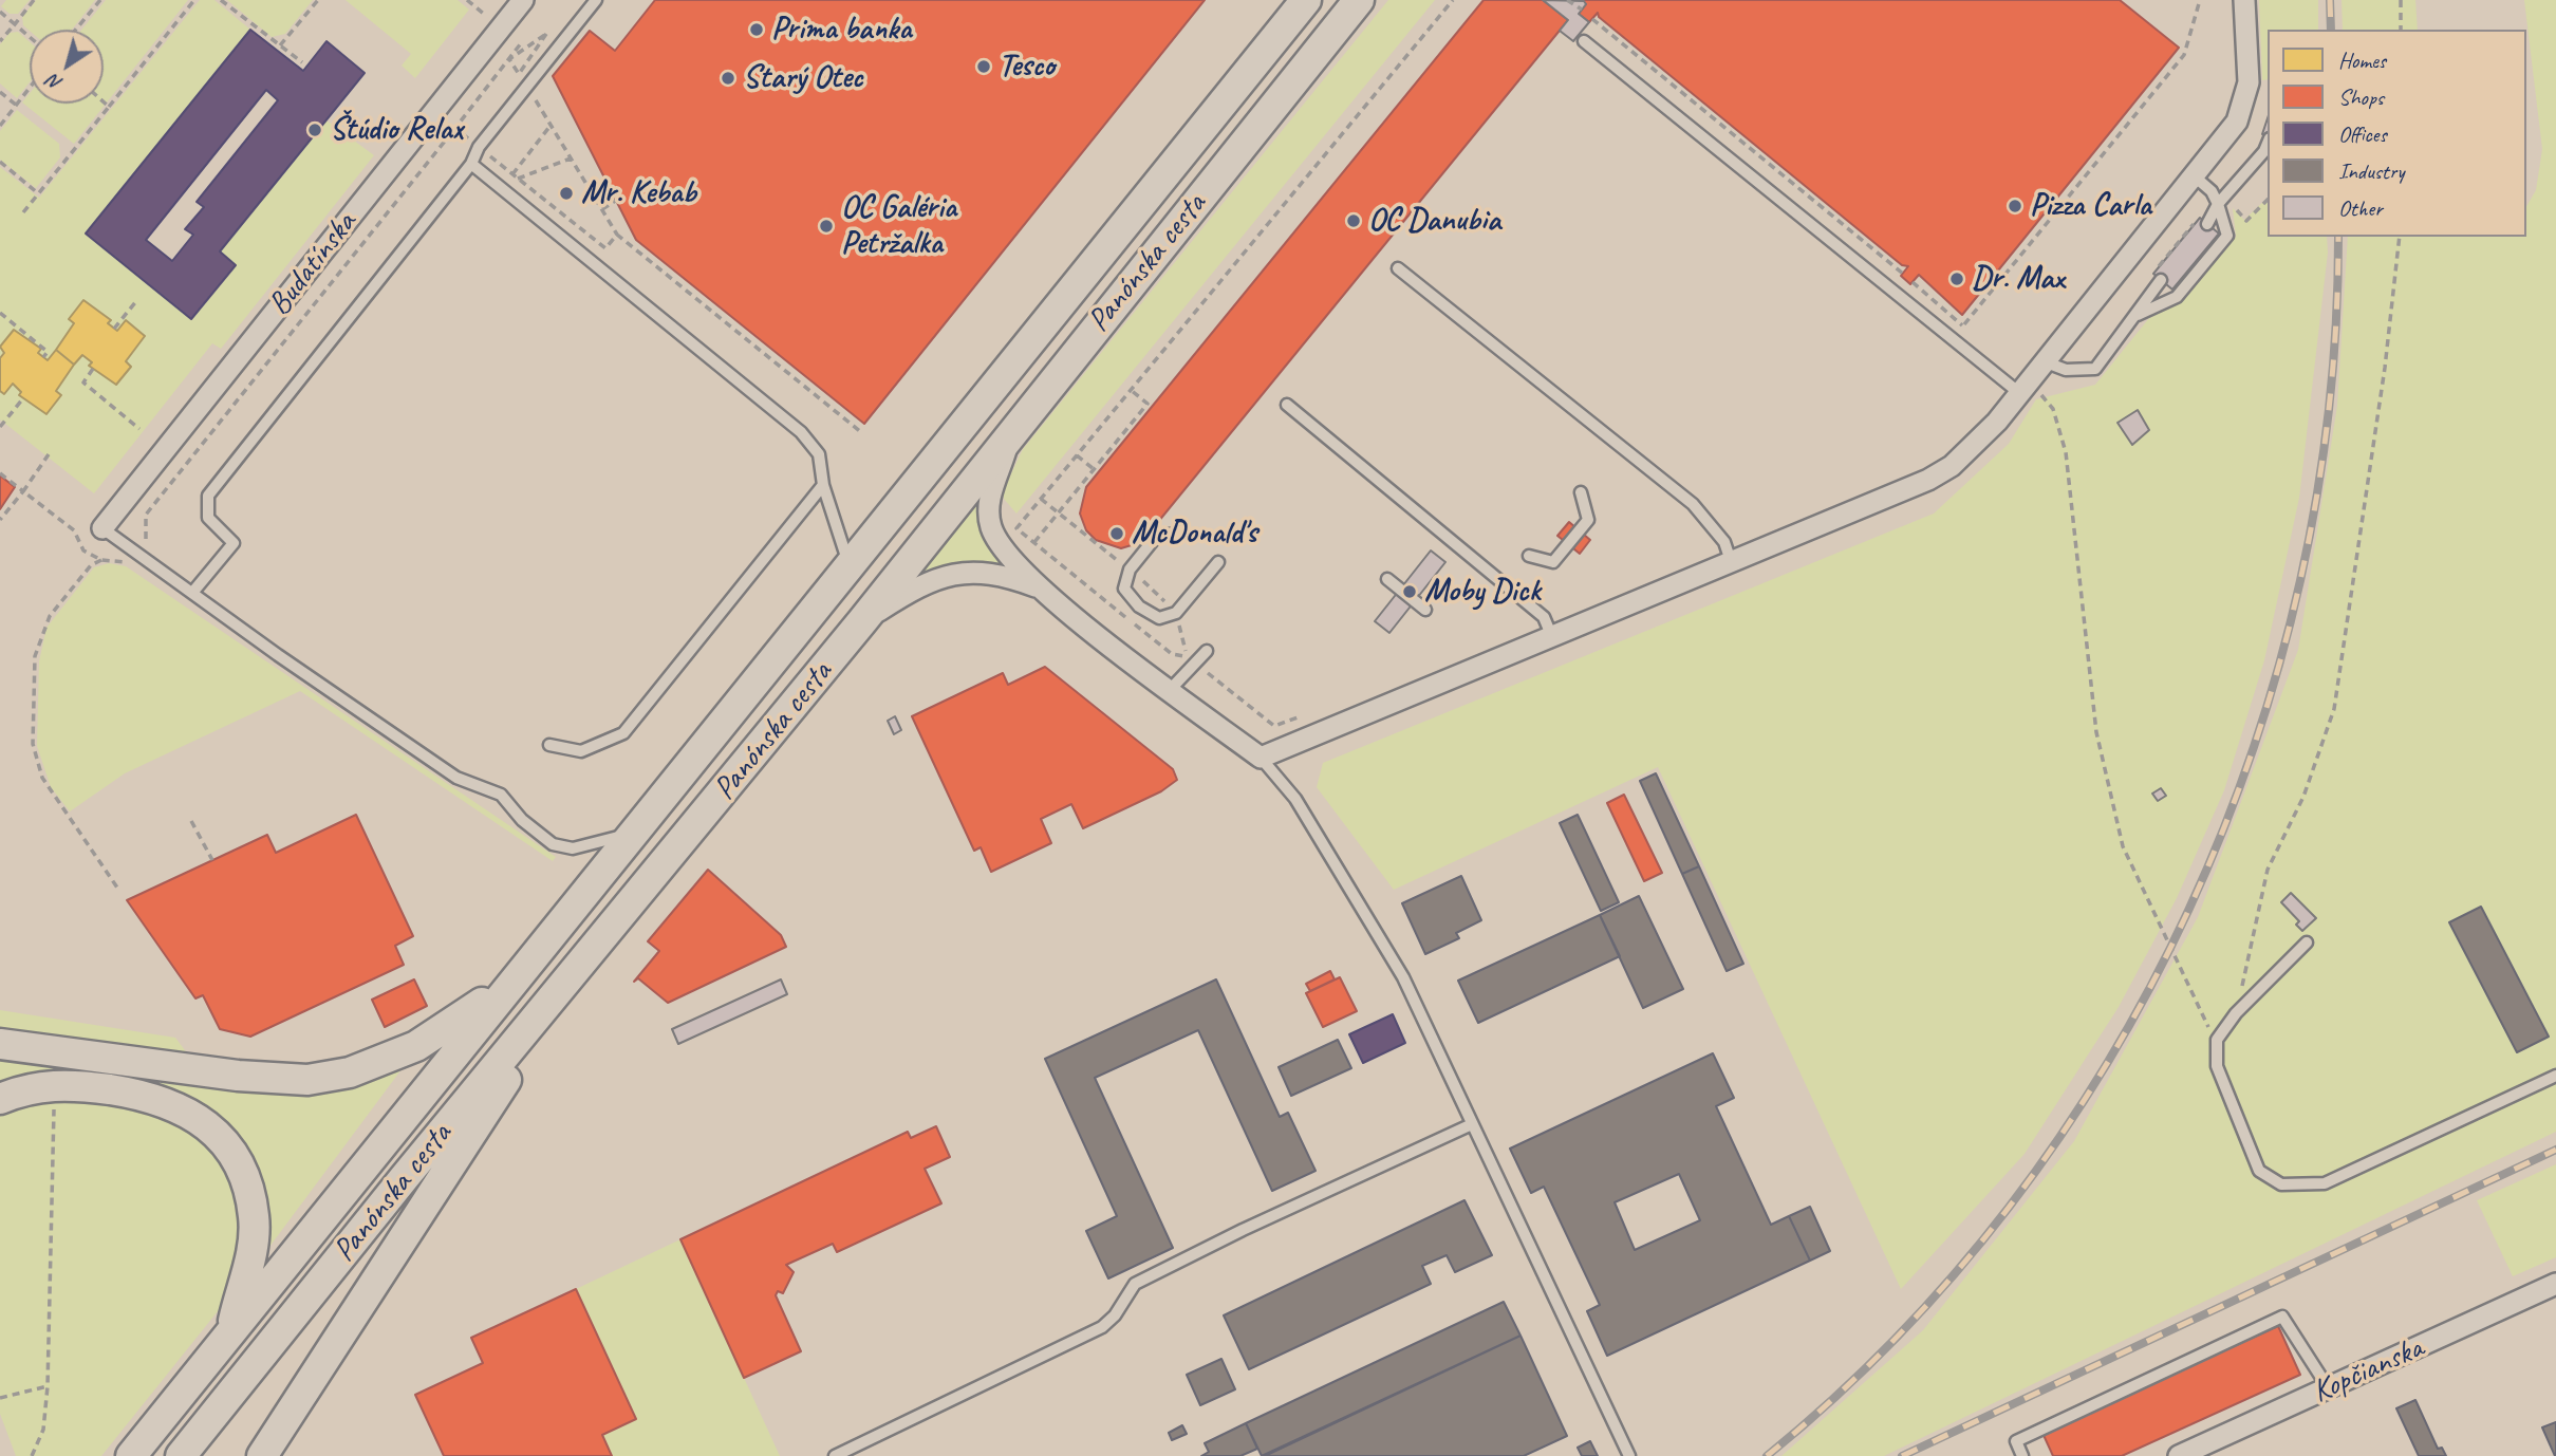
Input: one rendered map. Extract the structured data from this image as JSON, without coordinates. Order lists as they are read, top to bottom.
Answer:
{
  "streets": {
    "main road": ["Panónska cesta"],
    "street": ["Budatínska", "Kopčianska"]
  },
  "places": [
    "Prima banka",
    "Tesco",
    "Starý Otec",
    "Štúdio Relax",
    "Mr. Kebab",
    "Pizza Carla",
    "OC Danubia",
    "OC Galéria Petržalka",
    "Dr. Max",
    "McDonald's",
    "Moby Dick"
  ],
  "legend": [
    "Homes",
    "Shops",
    "Offices",
    "Industry",
    "Other"
  ],
  "north": "bottom left"
}
